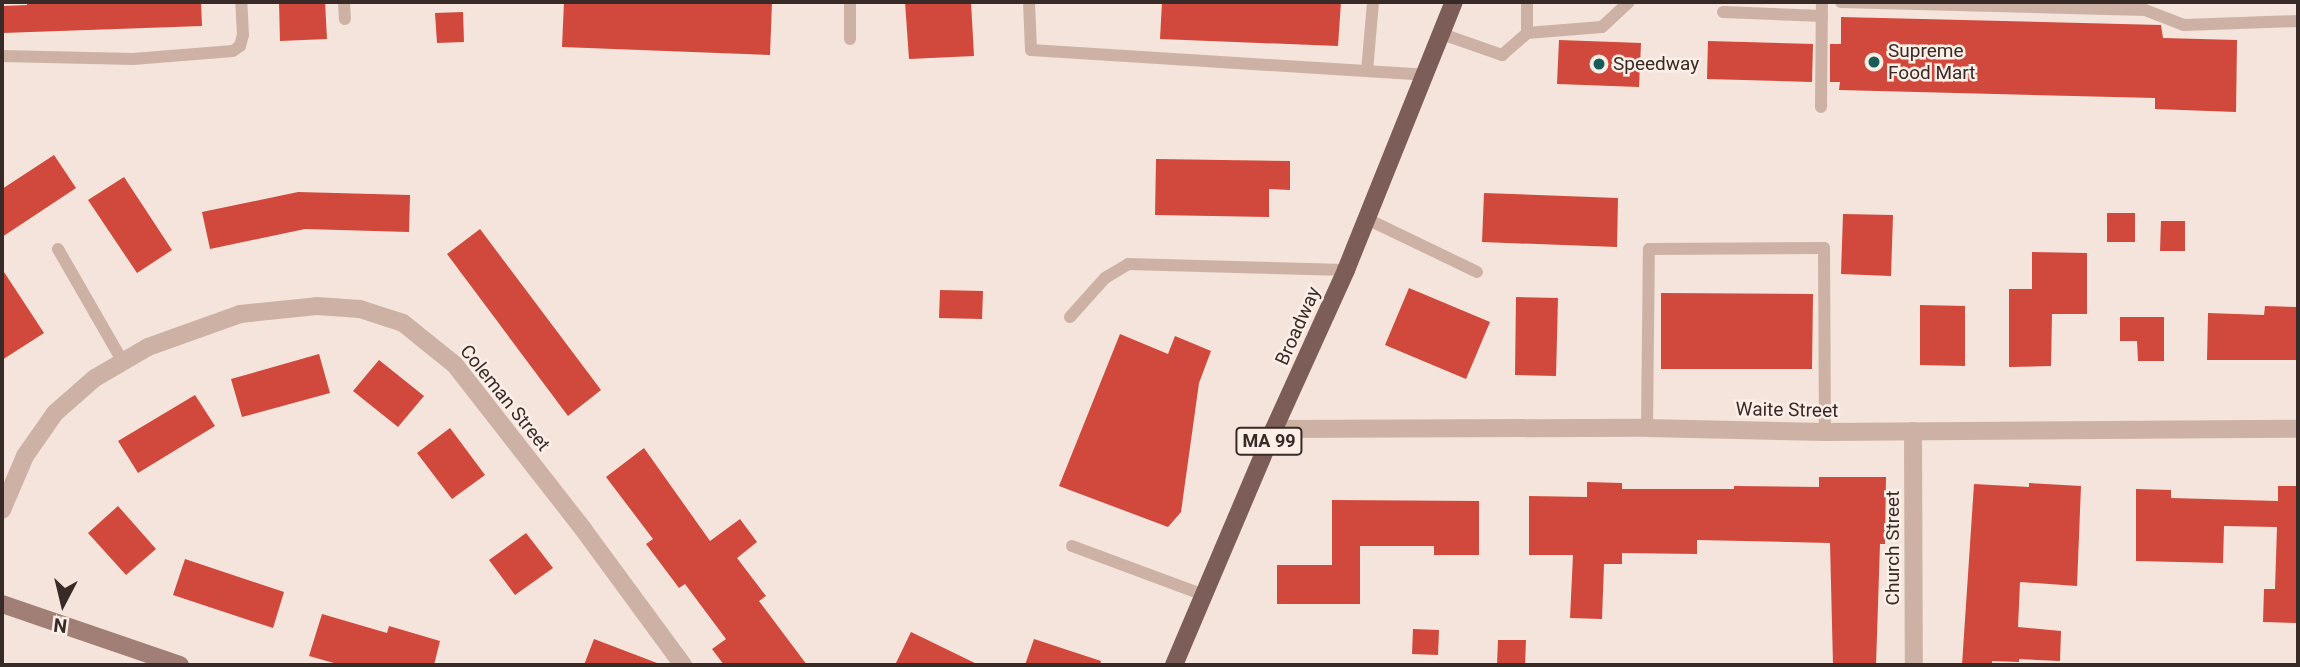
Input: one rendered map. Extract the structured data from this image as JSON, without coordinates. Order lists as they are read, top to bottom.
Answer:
{
  "streets": {
    "main road": ["Broadway", "MA 99"],
    "street": ["Coleman Street", "Waite Street", "Church Street"]
  },
  "crossings": [
    ["Broadway", "Waite Street"],
    ["Waite Street", "Church Street"]
  ],
  "places": ["Supreme Food Mart", "Speedway"],
  "north": "bottom"
}
